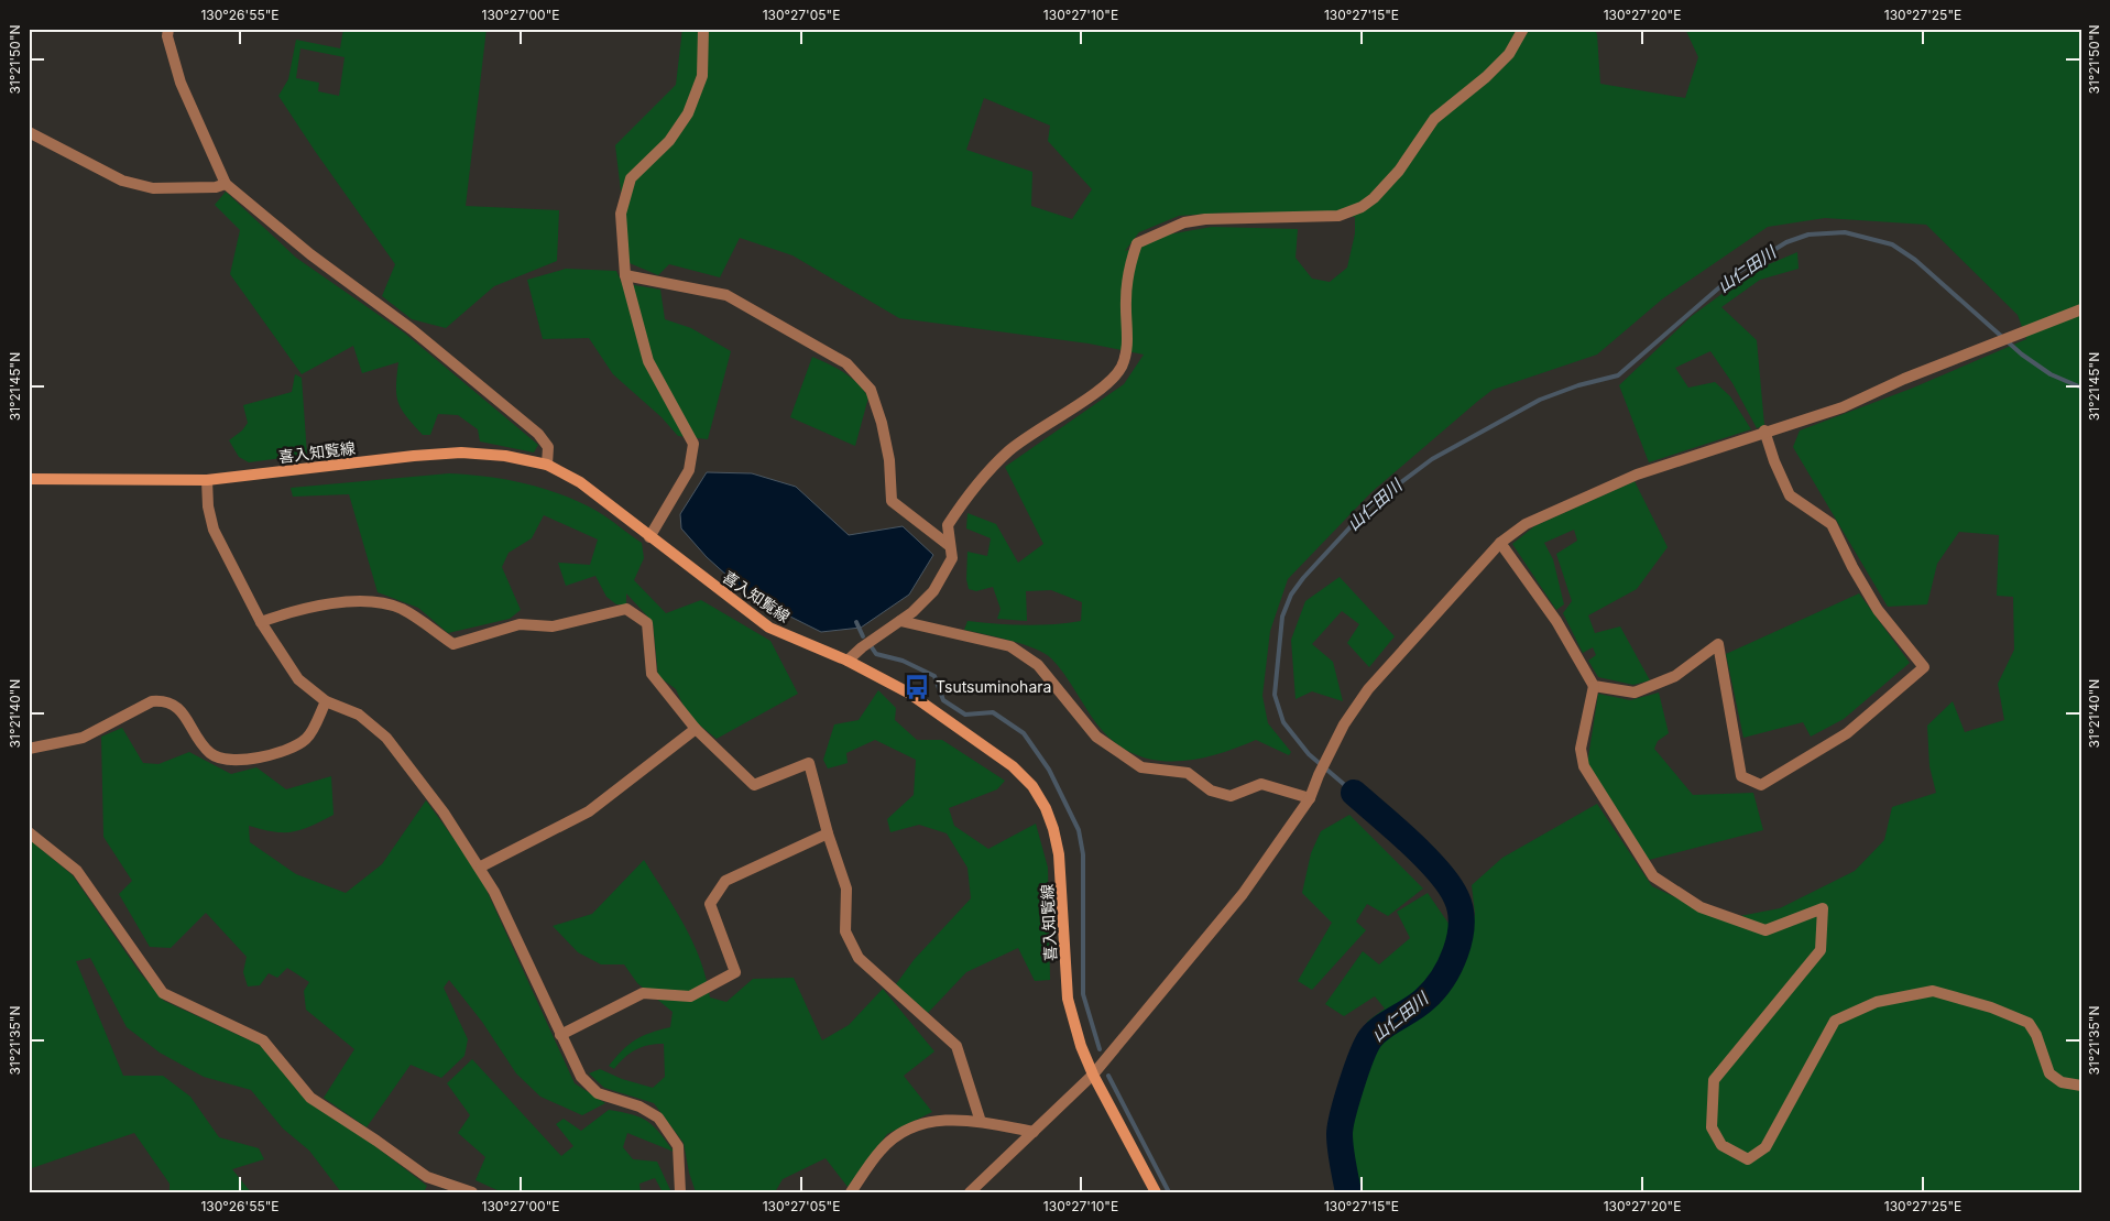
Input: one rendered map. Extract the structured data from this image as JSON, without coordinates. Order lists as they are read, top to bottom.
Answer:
{
  "streets": {
    "main road": ["喜入知覧線"]
  },
  "water": ["山仁田川"],
  "places": {
    "bus stop": ["Tsutsuminohara"]
  },
  "coordinates": [
    "130°26'55\"E",
    "130°27'00\"E",
    "130°27'05\"E",
    "130°27'10\"E",
    "130°27'15\"E",
    "130°27'20\"E",
    "130°27'25\"E",
    "31°21'50\"N",
    "31°21'45\"N",
    "31°21'40\"N",
    "31°21'35\"N"
  ]
}
